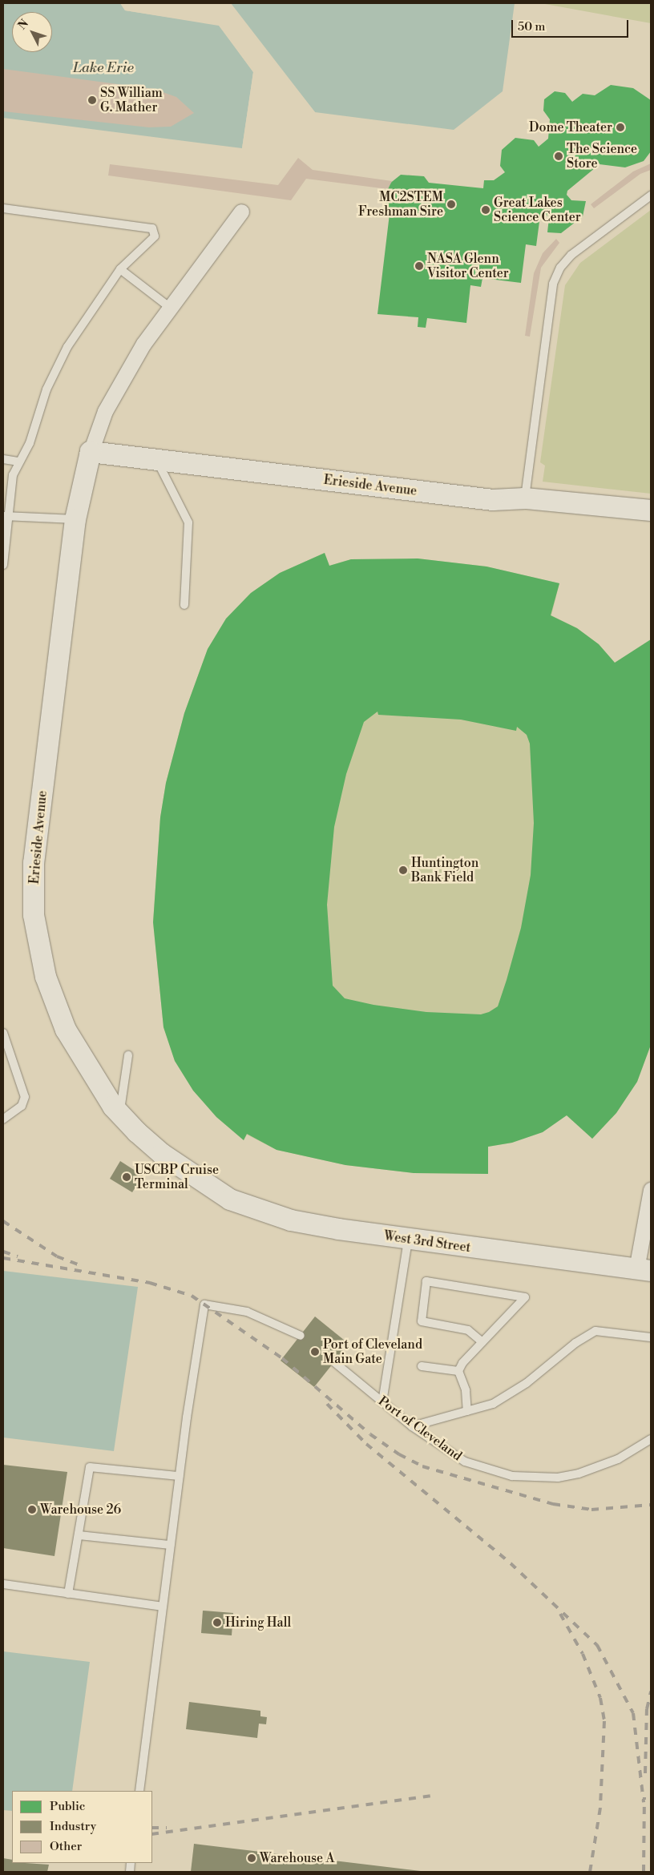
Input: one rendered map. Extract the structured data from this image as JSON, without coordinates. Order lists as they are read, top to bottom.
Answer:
{
  "streets": {
    "street": ["Erieside Avenue", "West 3rd Street"],
    "lane": ["Port of Cleveland"]
  },
  "crossings": [
    ["Erieside Avenue", "West 3rd Street"]
  ],
  "water": ["Lake Erie"],
  "places": [
    "SS William G. Mather",
    "Dome Theater",
    "The Science Store",
    "MC2STEM Freshman Sire",
    "Great Lakes Science Center",
    "NASA Glenn Visitor Center",
    "Huntington Bank Field",
    "USCBP Cruise Terminal",
    "Port of Cleveland Main Gate",
    "Warehouse 26",
    "Hiring Hall",
    "Warehouse A"
  ],
  "legend": ["Public", "Industry", "Other"],
  "scale_bar": "50 m",
  "north": "top left"
}
